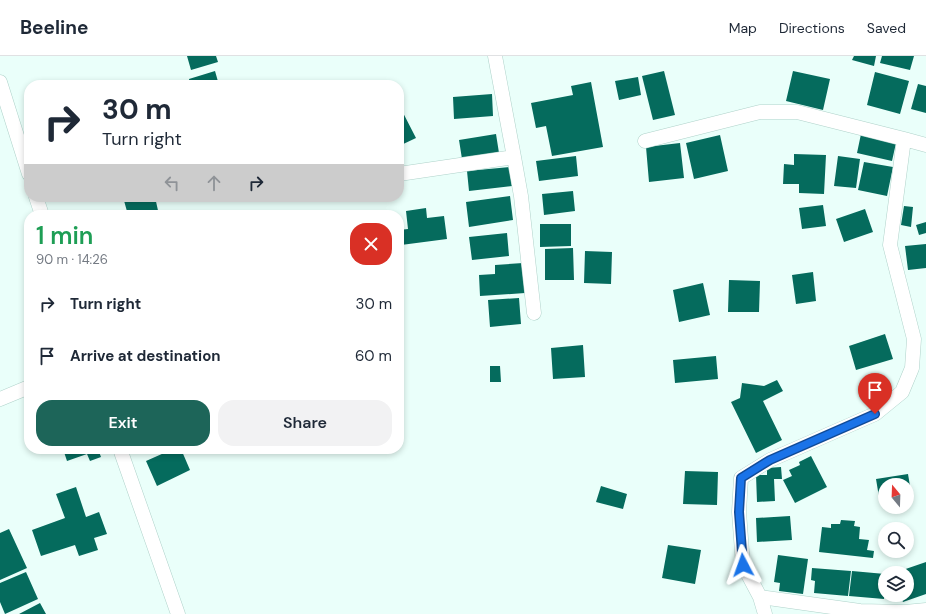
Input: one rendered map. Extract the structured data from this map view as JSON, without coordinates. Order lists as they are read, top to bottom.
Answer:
{
  "north": "top",
  "page": {
    "header": "Beeline",
    "nav": ["Map", "Directions", "Saved"],
    "turn": ["30 m", "Turn right"],
    "heading": ["1 min", "90 m · 14:26"],
    "list": [
      {
        "name": "Turn right",
        "value": "30 m"
      },
      {
        "name": "Arrive at destination",
        "value": "60 m"
      }
    ],
    "buttons": ["Exit", "Share"]
  }
}
